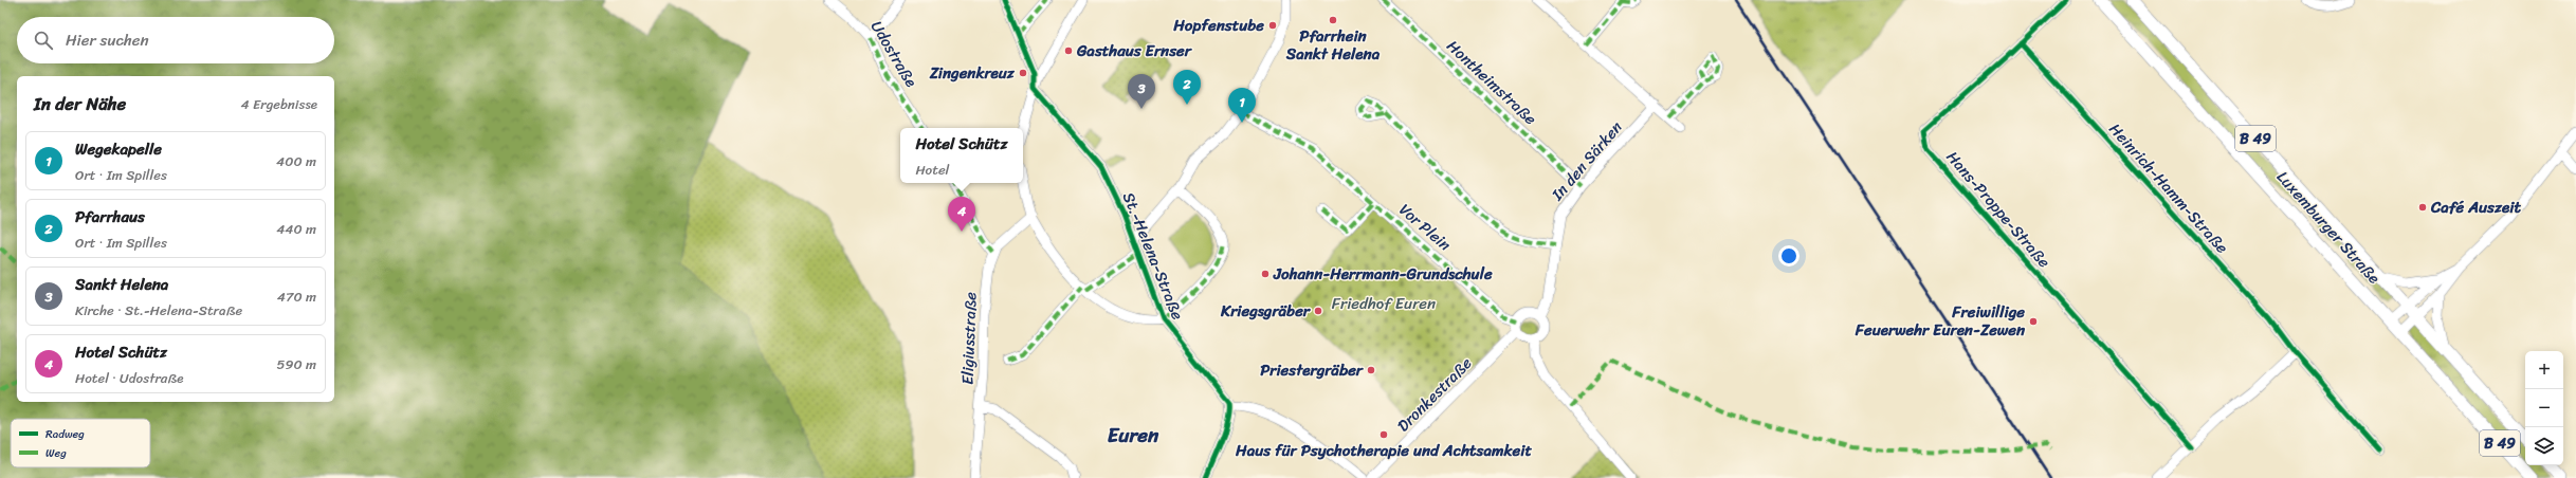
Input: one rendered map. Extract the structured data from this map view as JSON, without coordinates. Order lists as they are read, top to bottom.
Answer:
{
  "streets": {
    "main road": ["B 49", "Luxemburger Straße"],
    "street": [
      "Udostraße",
      "Hontheimstraße",
      "In den Särken",
      "Heinrich-Hamm-Straße",
      "Hans-Proppe-Straße",
      "Vor Plein",
      "St.-Helena-Straße",
      "Eligiusstraße",
      "Dronkestraße"
    ]
  },
  "crossings": [
    ["Hontheimstraße", "In den Särken"],
    ["In den Särken", "Vor Plein"],
    ["In den Särken", "Dronkestraße"],
    ["Heinrich-Hamm-Straße", "Hans-Proppe-Straße"],
    ["Vor Plein", "Dronkestraße"]
  ],
  "districts": ["Euren"],
  "parks": ["Friedhof Euren"],
  "places": [
    "Pfarrhein Sankt Helena",
    "Hopfenstube",
    "Gasthaus Ernser",
    "Zingenkreuz",
    "Café Auszeit",
    "Johann-Herrmann-Grundschule",
    "Kriegsgräber",
    "Freiwillige Feuerwehr Euren-Zewen",
    "Priestergräber",
    "Haus für Psychotherapie und Achtsamkeit"
  ],
  "legend": ["Radweg", "Weg"],
  "page": {
    "search": "Hier suchen",
    "pins": [
      "2",
      "3",
      "1",
      "4"
    ],
    "heading": ["In der Nähe", "4 Ergebnisse"],
    "popup": ["Hotel Schütz", "Hotel"],
    "list": [
      {
        "mark": "1",
        "name": "Wegekapelle",
        "note": "Ort · Im Spilles",
        "value": "400 m"
      },
      {
        "mark": "2",
        "name": "Pfarrhaus",
        "note": "Ort · Im Spilles",
        "value": "440 m"
      },
      {
        "mark": "3",
        "name": "Sankt Helena",
        "note": "Kirche · St.-Helena-Straße",
        "value": "470 m"
      },
      {
        "mark": "4",
        "name": "Hotel Schütz",
        "note": "Hotel · Udostraße",
        "value": "590 m"
      }
    ],
    "map_buttons": ["+", "−"]
  }
}
